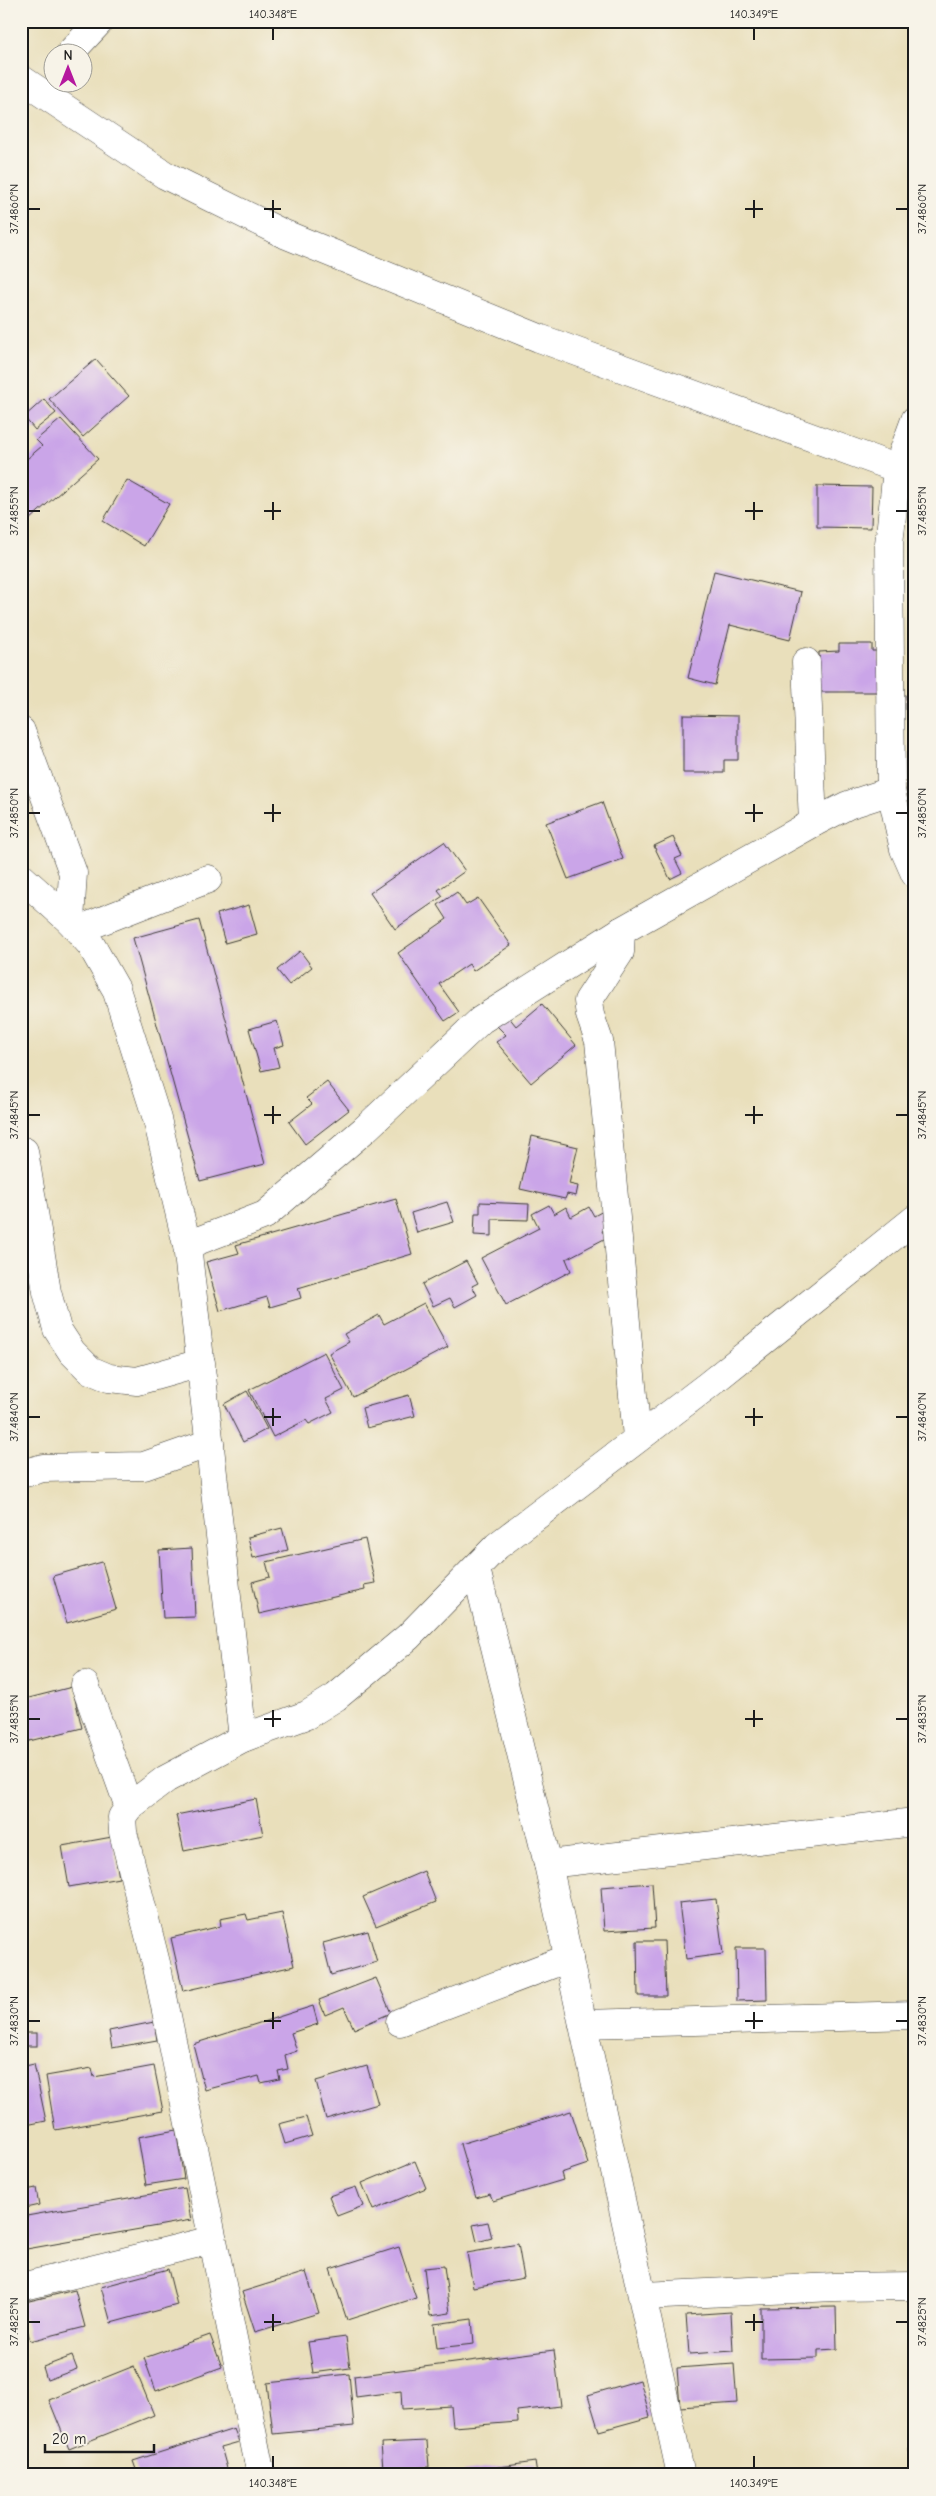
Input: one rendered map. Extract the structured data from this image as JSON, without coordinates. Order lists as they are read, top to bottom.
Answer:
{
  "scale_bar": "20 m",
  "north": "top",
  "coordinates": [
    "140.348°E",
    "140.349°E",
    "37.4860°N",
    "37.4855°N",
    "37.4850°N",
    "37.4845°N",
    "37.4840°N",
    "37.4835°N",
    "37.4830°N",
    "37.4825°N"
  ]
}
